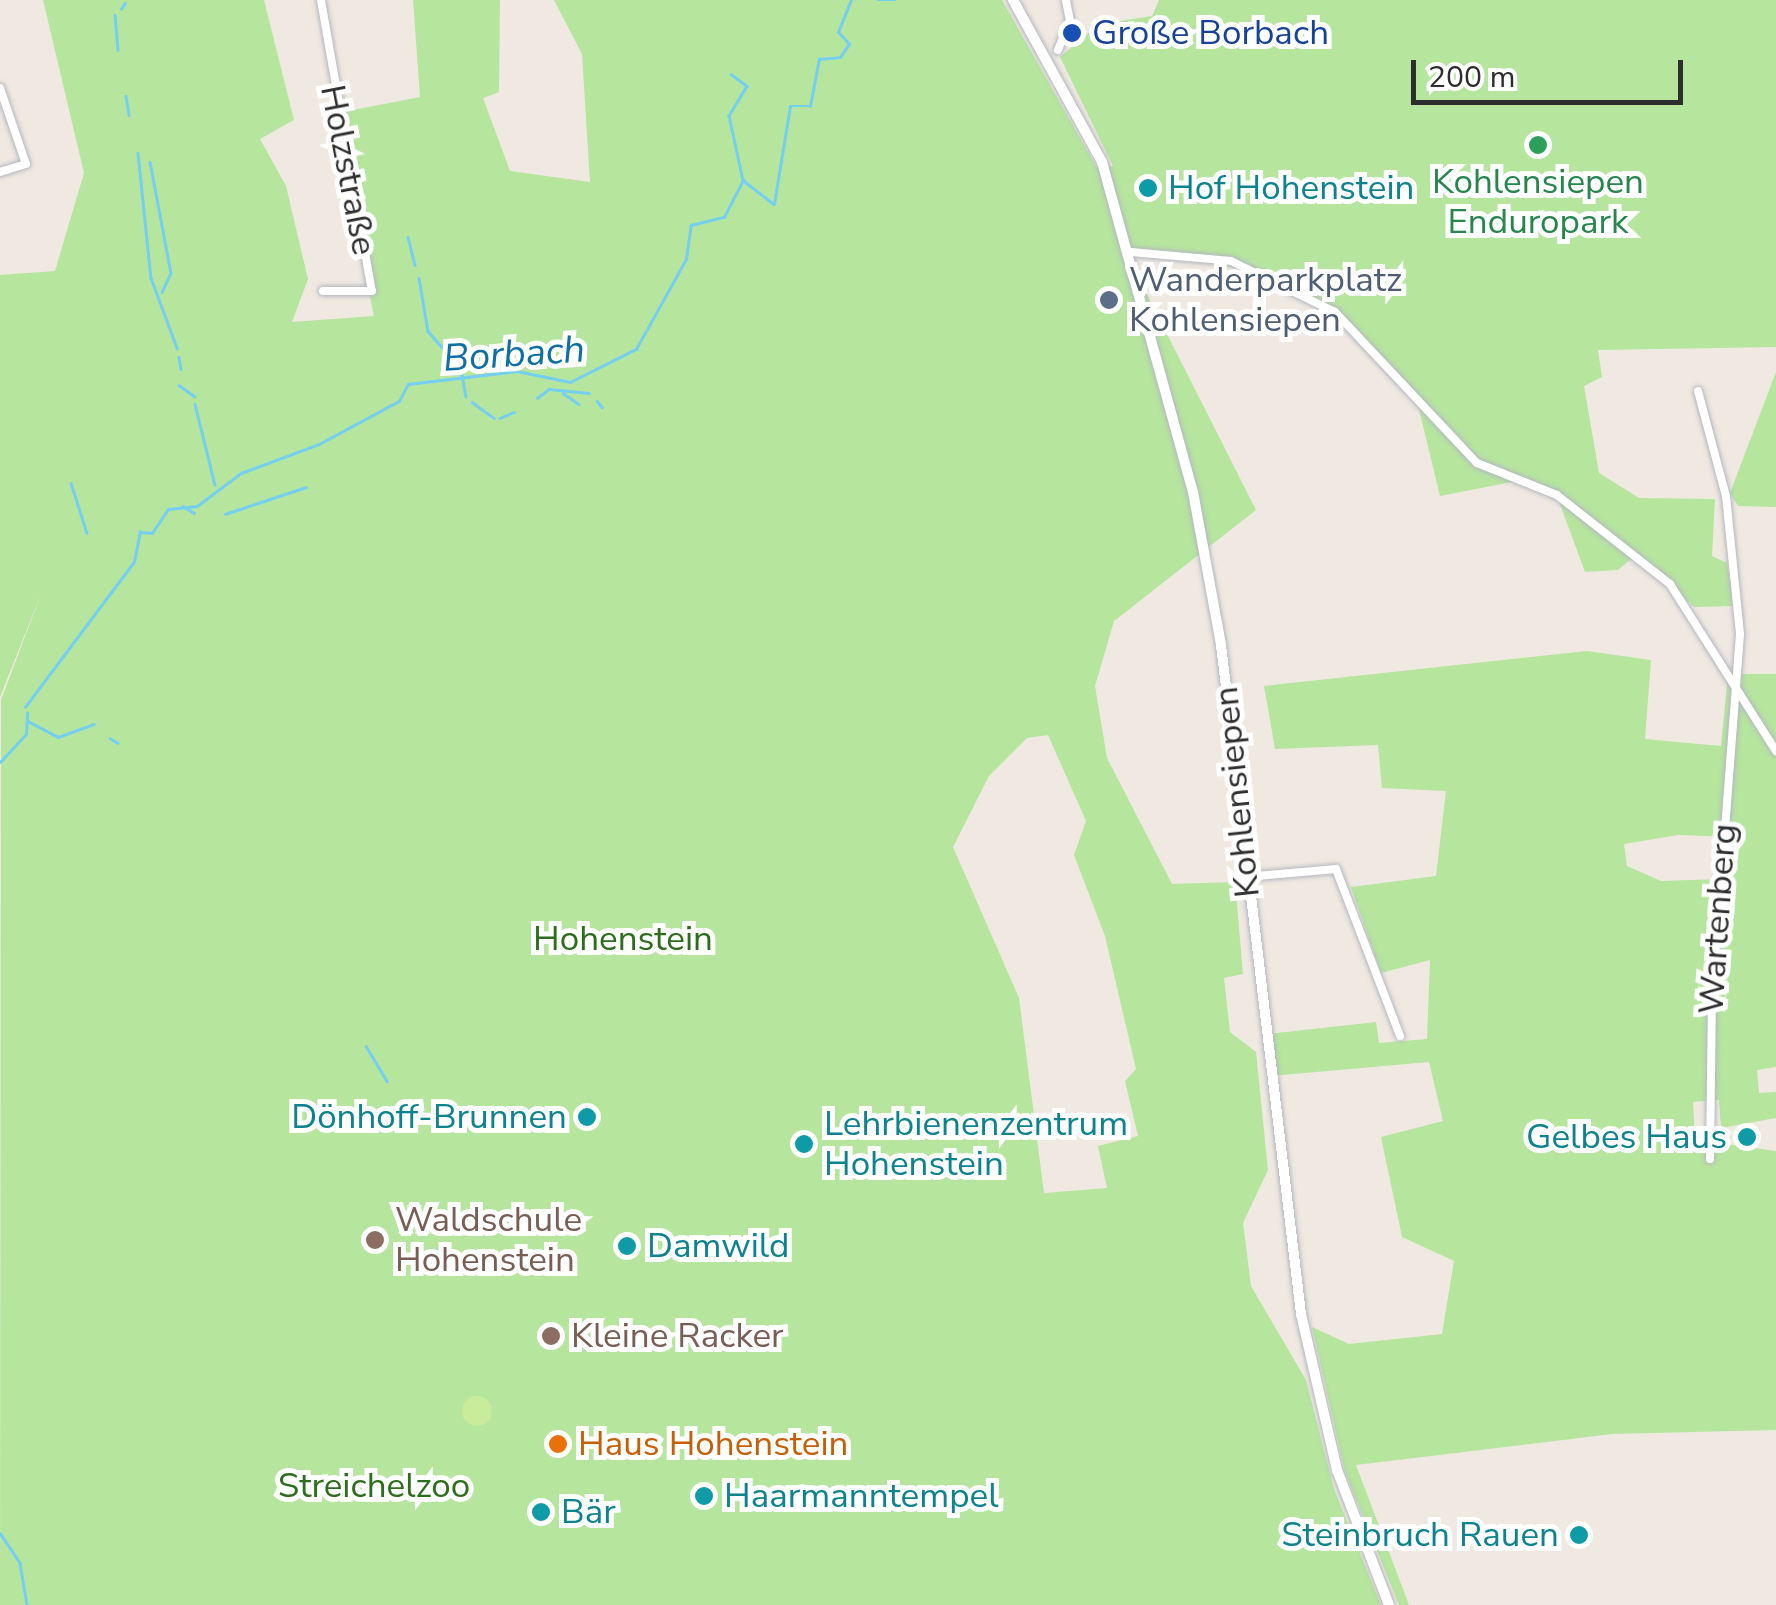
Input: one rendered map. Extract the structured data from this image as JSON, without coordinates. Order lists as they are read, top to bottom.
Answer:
{
  "streets": {
    "street": ["Holzstraße", "Kohlensiepen", "Wartenberg"]
  },
  "water": ["Borbach"],
  "parks": ["Hohenstein", "Streichelzoo"],
  "places": [
    "Große Borbach",
    "Kohlensiepen Enduropark",
    "Hof Hohenstein",
    "Wanderparkplatz Kohlensiepen",
    "Dönhoff-Brunnen",
    "Gelbes Haus",
    "Lehrbienenzentrum Hohenstein",
    "Waldschule Hohenstein",
    "Damwild",
    "Kleine Racker",
    "Haus Hohenstein",
    "Haarmanntempel",
    "Bär",
    "Steinbruch Rauen"
  ],
  "scale_bar": "200 m"
}
